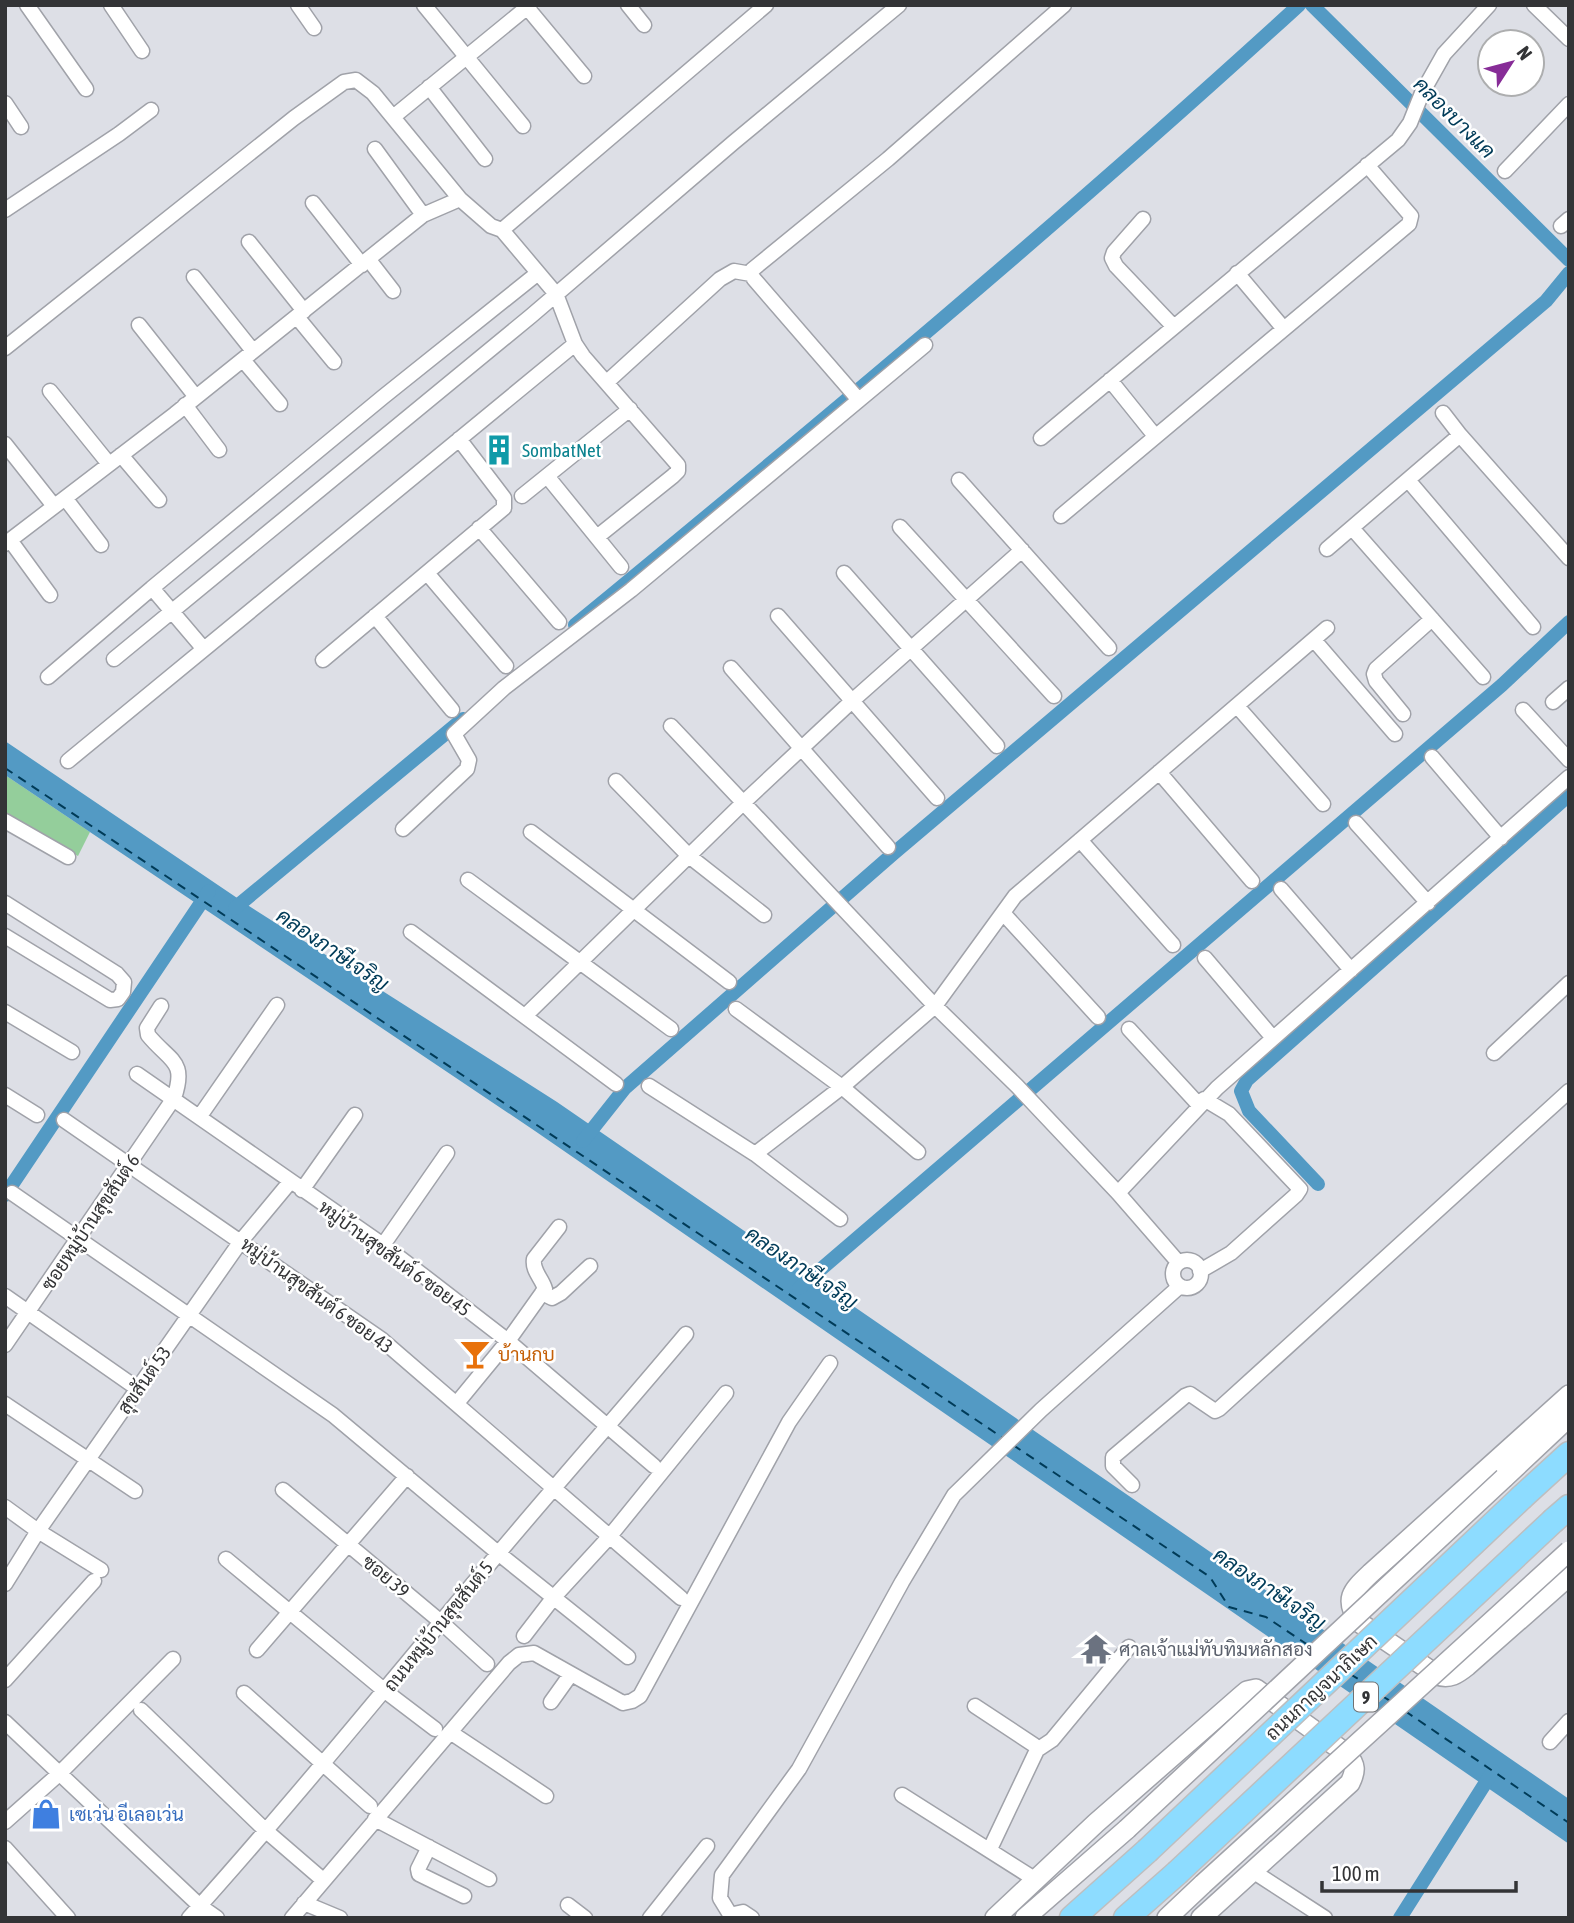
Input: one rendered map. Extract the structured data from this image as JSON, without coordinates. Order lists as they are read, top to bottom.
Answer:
{
  "streets": {
    "highway": ["ถนนกาญจนาภิเษก", "9"],
    "street": [
      "ซอยหมู่บ้านสุขสันต์ 6",
      "หมู่บ้านสุขสันต์ 6 ซอย 45",
      "หมู่บ้านสุขสันต์ 6 ซอย 43",
      "สุขสันต์ 53",
      "ซอย 39",
      "ถนนหมู่บ้านสุขสันต์ 5"
    ]
  },
  "crossings": [
    ["ซอยหมู่บ้านสุขสันต์ 6", "หมู่บ้านสุขสันต์ 6 ซอย 45"],
    ["ซอยหมู่บ้านสุขสันต์ 6", "หมู่บ้านสุขสันต์ 6 ซอย 43"],
    ["หมู่บ้านสุขสันต์ 6 ซอย 45", "สุขสันต์ 53"],
    ["หมู่บ้านสุขสันต์ 6 ซอย 45", "ถนนหมู่บ้านสุขสันต์ 5"],
    ["หมู่บ้านสุขสันต์ 6 ซอย 43", "สุขสันต์ 53"],
    ["หมู่บ้านสุขสันต์ 6 ซอย 43", "ถนนหมู่บ้านสุขสันต์ 5"],
    ["ซอย 39", "ถนนหมู่บ้านสุขสันต์ 5"]
  ],
  "water": ["คลองบางแค", "คลองภาษีเจริญ"],
  "places": {
    "building": ["SombatNet"],
    "bar": ["บ้านกบ"],
    "temple": ["ศาลเจ้าแม่ทับทิมหลักสอง"],
    "shop": ["เซเว่น อีเลอเว่น"]
  },
  "scale_bar": "100 m",
  "north": "top right"
}
